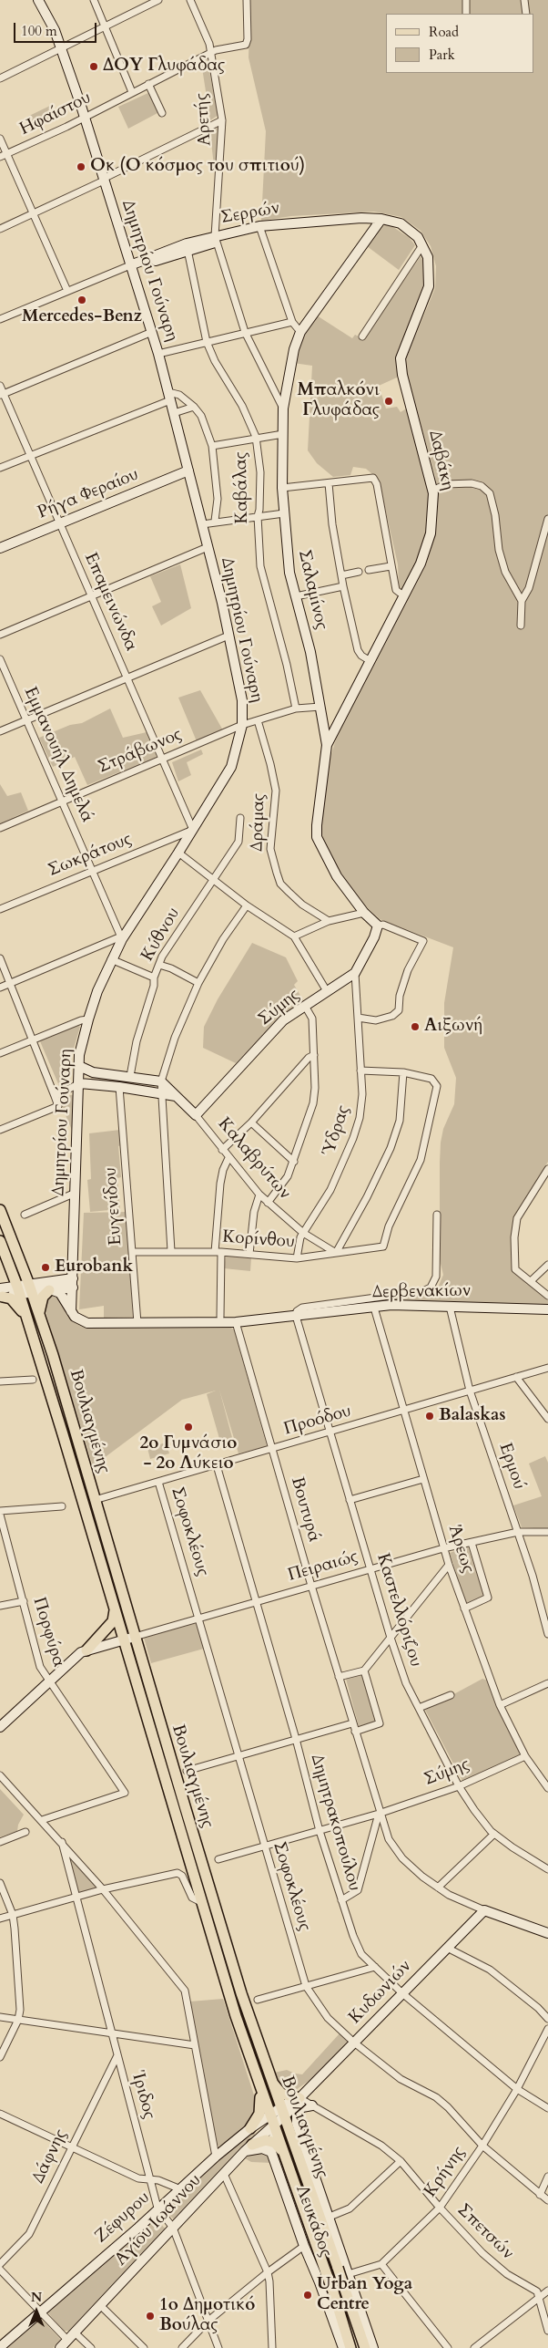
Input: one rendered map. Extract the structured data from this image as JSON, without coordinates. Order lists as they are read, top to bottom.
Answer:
{
  "streets": {
    "main road": ["Βουλιαγμένης"],
    "street": [
      "Ηφαίστου",
      "Αρετής",
      "Σερρών",
      "Δημητρίου Γούναρη",
      "Δαβάκη",
      "Καβάλας",
      "Ρήγα Φεραίου",
      "Σαλαμίνος",
      "Επαμεινώνδα",
      "Στράβωνος",
      "Εμμανουήλ Δημελά",
      "Δράμας",
      "Σωκράτους",
      "Κύθνου",
      "Σύμης",
      "Ύδρας",
      "Καλαβρύτων",
      "Ευγενίδου",
      "Κορίνθου",
      "Δερβενακίων",
      "Προόδου",
      "Ερμού",
      "Βουτυρά",
      "Σοφοκλέους",
      "Άρεως",
      "Πειραιώς",
      "Καστελλόριζου",
      "Πορφύρα",
      "Δημητρακοπούλου",
      "Κυδωνιών",
      "Ίριδος",
      "Δάφνης",
      "Κρήνης",
      "Ζέφυρου",
      "Αγίου Ιωάννου",
      "Λευκάδος",
      "Σπετσών"
    ]
  },
  "crossings": [
    ["Ηφαίστου", "Αρετής"],
    ["Ηφαίστου", "Δημητρίου Γούναρη"],
    ["Αρετής", "Σερρών"],
    ["Σερρών", "Δημητρίου Γούναρη"],
    ["Σερρών", "Δαβάκη"],
    ["Σερρών", "Καβάλας"],
    ["Σερρών", "Σαλαμίνος"],
    ["Δημητρίου Γούναρη", "Ρήγα Φεραίου"],
    ["Δημητρίου Γούναρη", "Επαμεινώνδα"],
    ["Δημητρίου Γούναρη", "Στράβωνος"],
    ["Δημητρίου Γούναρη", "Εμμανουήλ Δημελά"],
    ["Δημητρίου Γούναρη", "Σωκράτους"],
    ["Δημητρίου Γούναρη", "Καλαβρύτων"],
    ["Δαβάκη", "Σαλαμίνος"],
    ["Καβάλας", "Στράβωνος"],
    ["Ρήγα Φεραίου", "Επαμεινώνδα"],
    ["Σαλαμίνος", "Στράβωνος"],
    ["Σαλαμίνος", "Σύμης"],
    ["Σαλαμίνος", "Ύδρας"],
    ["Επαμεινώνδα", "Στράβωνος"],
    ["Επαμεινώνδα", "Σωκράτους"],
    ["Στράβωνος", "Εμμανουήλ Δημελά"],
    ["Στράβωνος", "Δράμας"],
    ["Εμμανουήλ Δημελά", "Σωκράτους"],
    ["Σύμης", "Ύδρας"],
    ["Σύμης", "Καλαβρύτων"],
    ["Σύμης", "Βουτυρά"],
    ["Σύμης", "Σοφοκλέους"],
    ["Σύμης", "Άρεως"],
    ["Σύμης", "Καστελλόριζου"],
    ["Σύμης", "Δημητρακοπούλου"],
    ["Ύδρας", "Καλαβρύτων"],
    ["Ύδρας", "Κορίνθου"],
    ["Καλαβρύτων", "Ευγενίδου"],
    ["Καλαβρύτων", "Κορίνθου"],
    ["Ευγενίδου", "Κορίνθου"],
    ["Ευγενίδου", "Δερβενακίων"],
    ["Δερβενακίων", "Ερμού"],
    ["Δερβενακίων", "Βουτυρά"],
    ["Δερβενακίων", "Άρεως"],
    ["Δερβενακίων", "Καστελλόριζου"],
    ["Προόδου", "Βουλιαγμένης"],
    ["Προόδου", "Ερμού"],
    ["Προόδου", "Βουτυρά"],
    ["Προόδου", "Σοφοκλέους"],
    ["Προόδου", "Άρεως"],
    ["Προόδου", "Καστελλόριζου"],
    ["Προόδου", "Δημητρακοπούλου"],
    ["Βουλιαγμένης", "Πειραιώς"],
    ["Βουλιαγμένης", "Κυδωνιών"],
    ["Βουλιαγμένης", "Ζέφυρου"],
    ["Βουλιαγμένης", "Αγίου Ιωάννου"],
    ["Βουλιαγμένης", "Λευκάδος"],
    ["Ερμού", "Πειραιώς"],
    ["Βουτυρά", "Πειραιώς"],
    ["Βουτυρά", "Κυδωνιών"],
    ["Σοφοκλέους", "Πειραιώς"],
    ["Σοφοκλέους", "Κυδωνιών"],
    ["Σοφοκλέους", "Κρήνης"],
    ["Άρεως", "Πειραιώς"],
    ["Πειραιώς", "Καστελλόριζου"],
    ["Πειραιώς", "Δημητρακοπούλου"],
    ["Δημητρακοπούλου", "Κυδωνιών"],
    ["Δημητρακοπούλου", "Κρήνης"],
    ["Κυδωνιών", "Ζέφυρου"],
    ["Κυδωνιών", "Αγίου Ιωάννου"],
    ["Κυδωνιών", "Λευκάδος"],
    ["Κυδωνιών", "Σπετσών"],
    ["Ίριδος", "Δάφνης"],
    ["Ίριδος", "Ζέφυρου"],
    ["Ίριδος", "Αγίου Ιωάννου"],
    ["Κρήνης", "Λευκάδος"],
    ["Κρήνης", "Σπετσών"],
    ["Ζέφυρου", "Αγίου Ιωάννου"],
    ["Ζέφυρου", "Λευκάδος"],
    ["Αγίου Ιωάννου", "Λευκάδος"]
  ],
  "places": [
    "ΔΟΥ Γλυφάδας",
    "Οκ (Ο κόσμος του σπιτιού)",
    "Mercedes-Benz",
    "Μπαλκόνι Γλυφάδας",
    "Αιξωνή",
    "Eurobank",
    "Balaskas",
    "2ο Γυμνάσιο - 2ο Λύκειο",
    "Urban Yoga Centre",
    "1ο Δημοτικό Βούλας"
  ],
  "legend": ["Road", "Park"],
  "scale_bar": "100 m",
  "north": "top"
}
